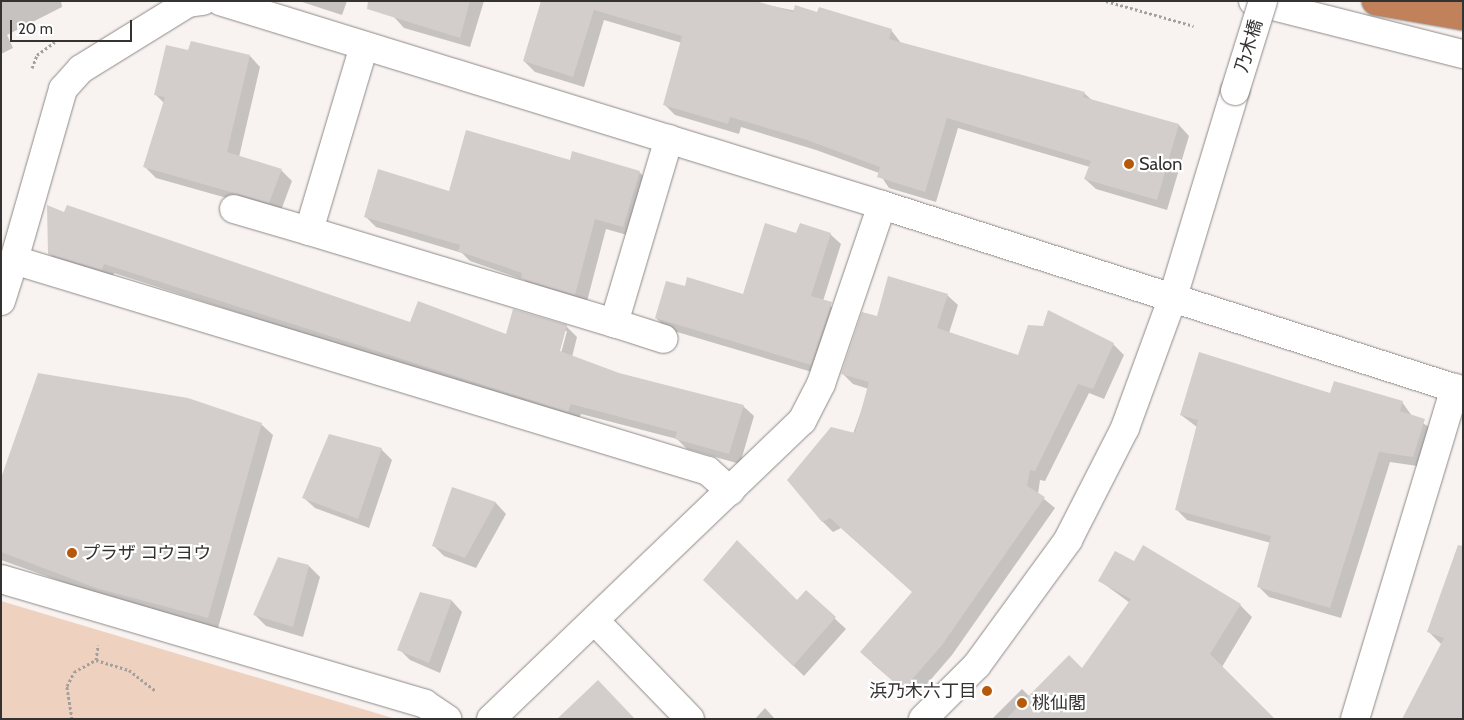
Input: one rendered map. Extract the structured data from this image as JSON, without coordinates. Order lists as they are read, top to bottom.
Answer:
{
  "streets": {
    "street": ["乃木橋"]
  },
  "places": [
    "Salon",
    "プラザ コウヨウ",
    "浜乃木六丁目",
    "桃仙閣"
  ],
  "scale_bar": "20 m"
}
